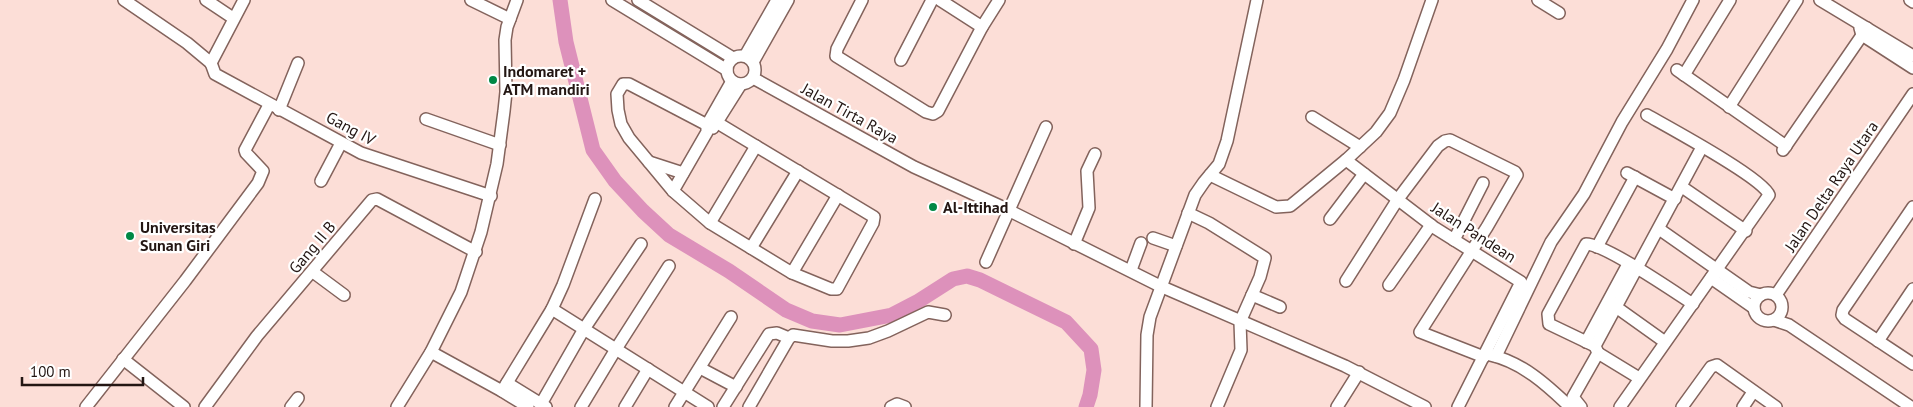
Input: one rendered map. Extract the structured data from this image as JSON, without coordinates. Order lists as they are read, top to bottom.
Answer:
{
  "streets": {
    "street": [
      "Jalan Tirta Raya",
      "Gang IV",
      "Jalan Delta Raya Utara",
      "Jalan Pandean",
      "Gang II B"
    ]
  },
  "places": ["Indomaret + ATM mandiri", "Al-Ittihad", "Universitas Sunan Giri"],
  "scale_bar": "100 m"
}
